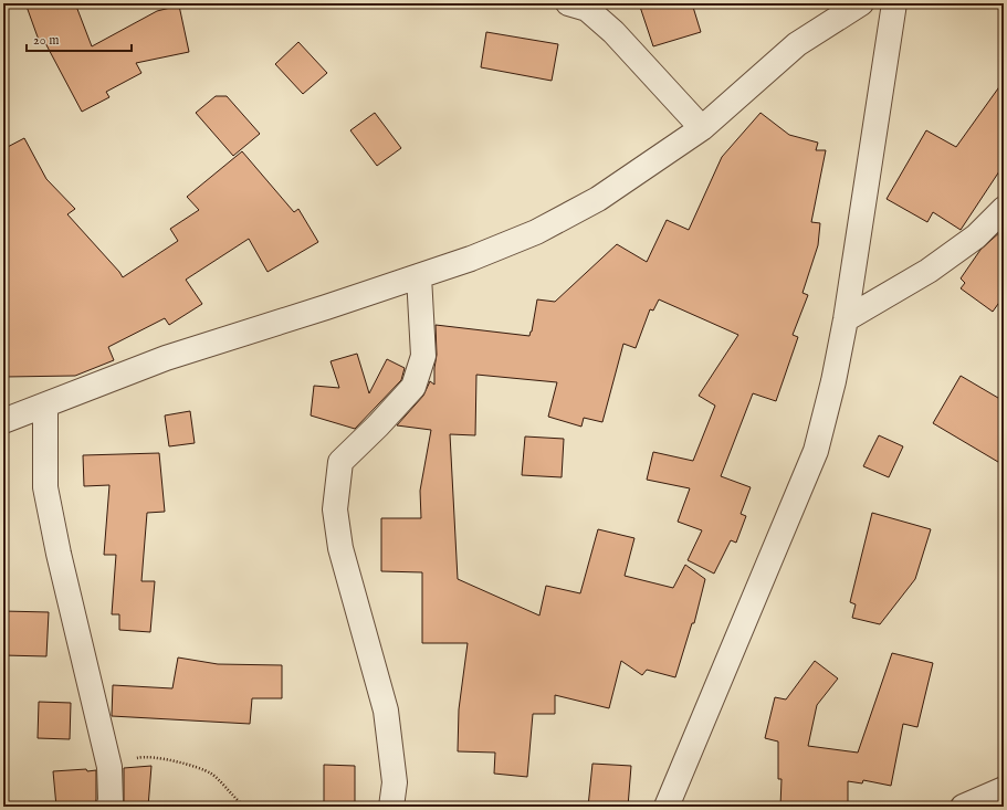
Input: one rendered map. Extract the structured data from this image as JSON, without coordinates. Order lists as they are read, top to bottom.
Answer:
{
  "scale_bar": "20 m"
}
